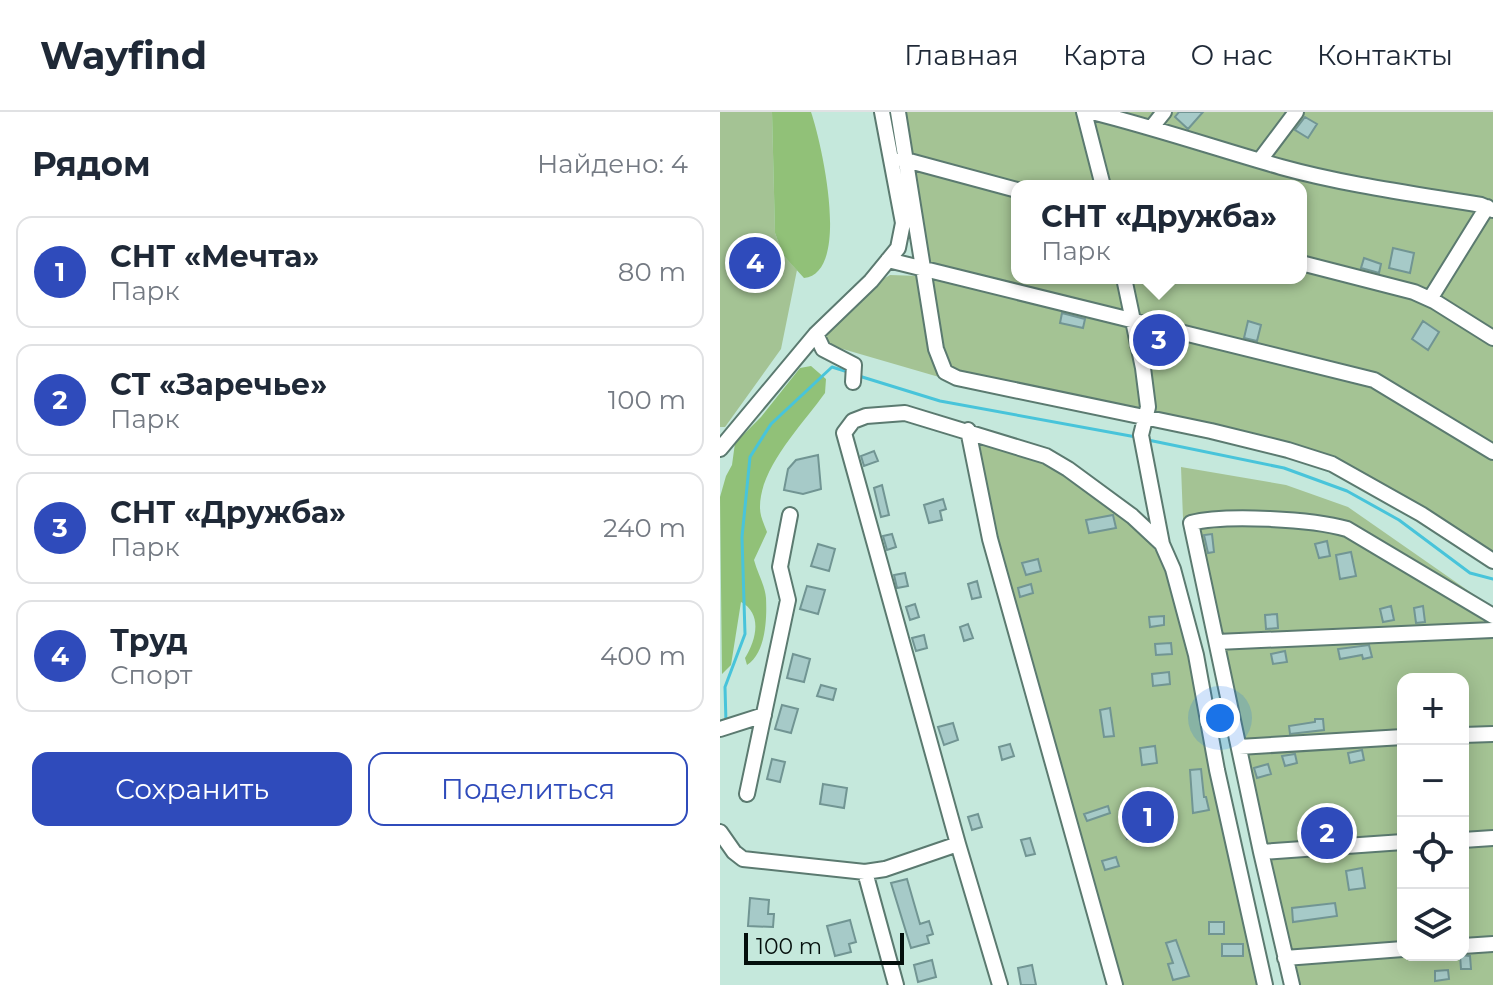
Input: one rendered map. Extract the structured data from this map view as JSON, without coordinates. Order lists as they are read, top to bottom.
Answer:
{
  "scale_bar": "100 m",
  "page": {
    "header": "Wayfind",
    "nav": [
      "Главная",
      "Карта",
      "О нас",
      "Контакты"
    ],
    "heading": ["Рядом", "Найдено: 4"],
    "popup": ["СНТ «Дружба»", "Парк"],
    "list": [
      {
        "mark": "1",
        "name": "СНТ «Мечта»",
        "note": "Парк",
        "value": "80 m"
      },
      {
        "mark": "2",
        "name": "СТ «Заречье»",
        "note": "Парк",
        "value": "100 m"
      },
      {
        "mark": "3",
        "name": "СНТ «Дружба»",
        "note": "Парк",
        "value": "240 m"
      },
      {
        "mark": "4",
        "name": "Труд",
        "note": "Спорт",
        "value": "400 m"
      }
    ],
    "pins": [
      "4",
      "3",
      "1",
      "2"
    ],
    "map_buttons": ["+", "−"],
    "buttons": ["Сохранить", "Поделиться"],
    "scale": "100 m"
  }
}
